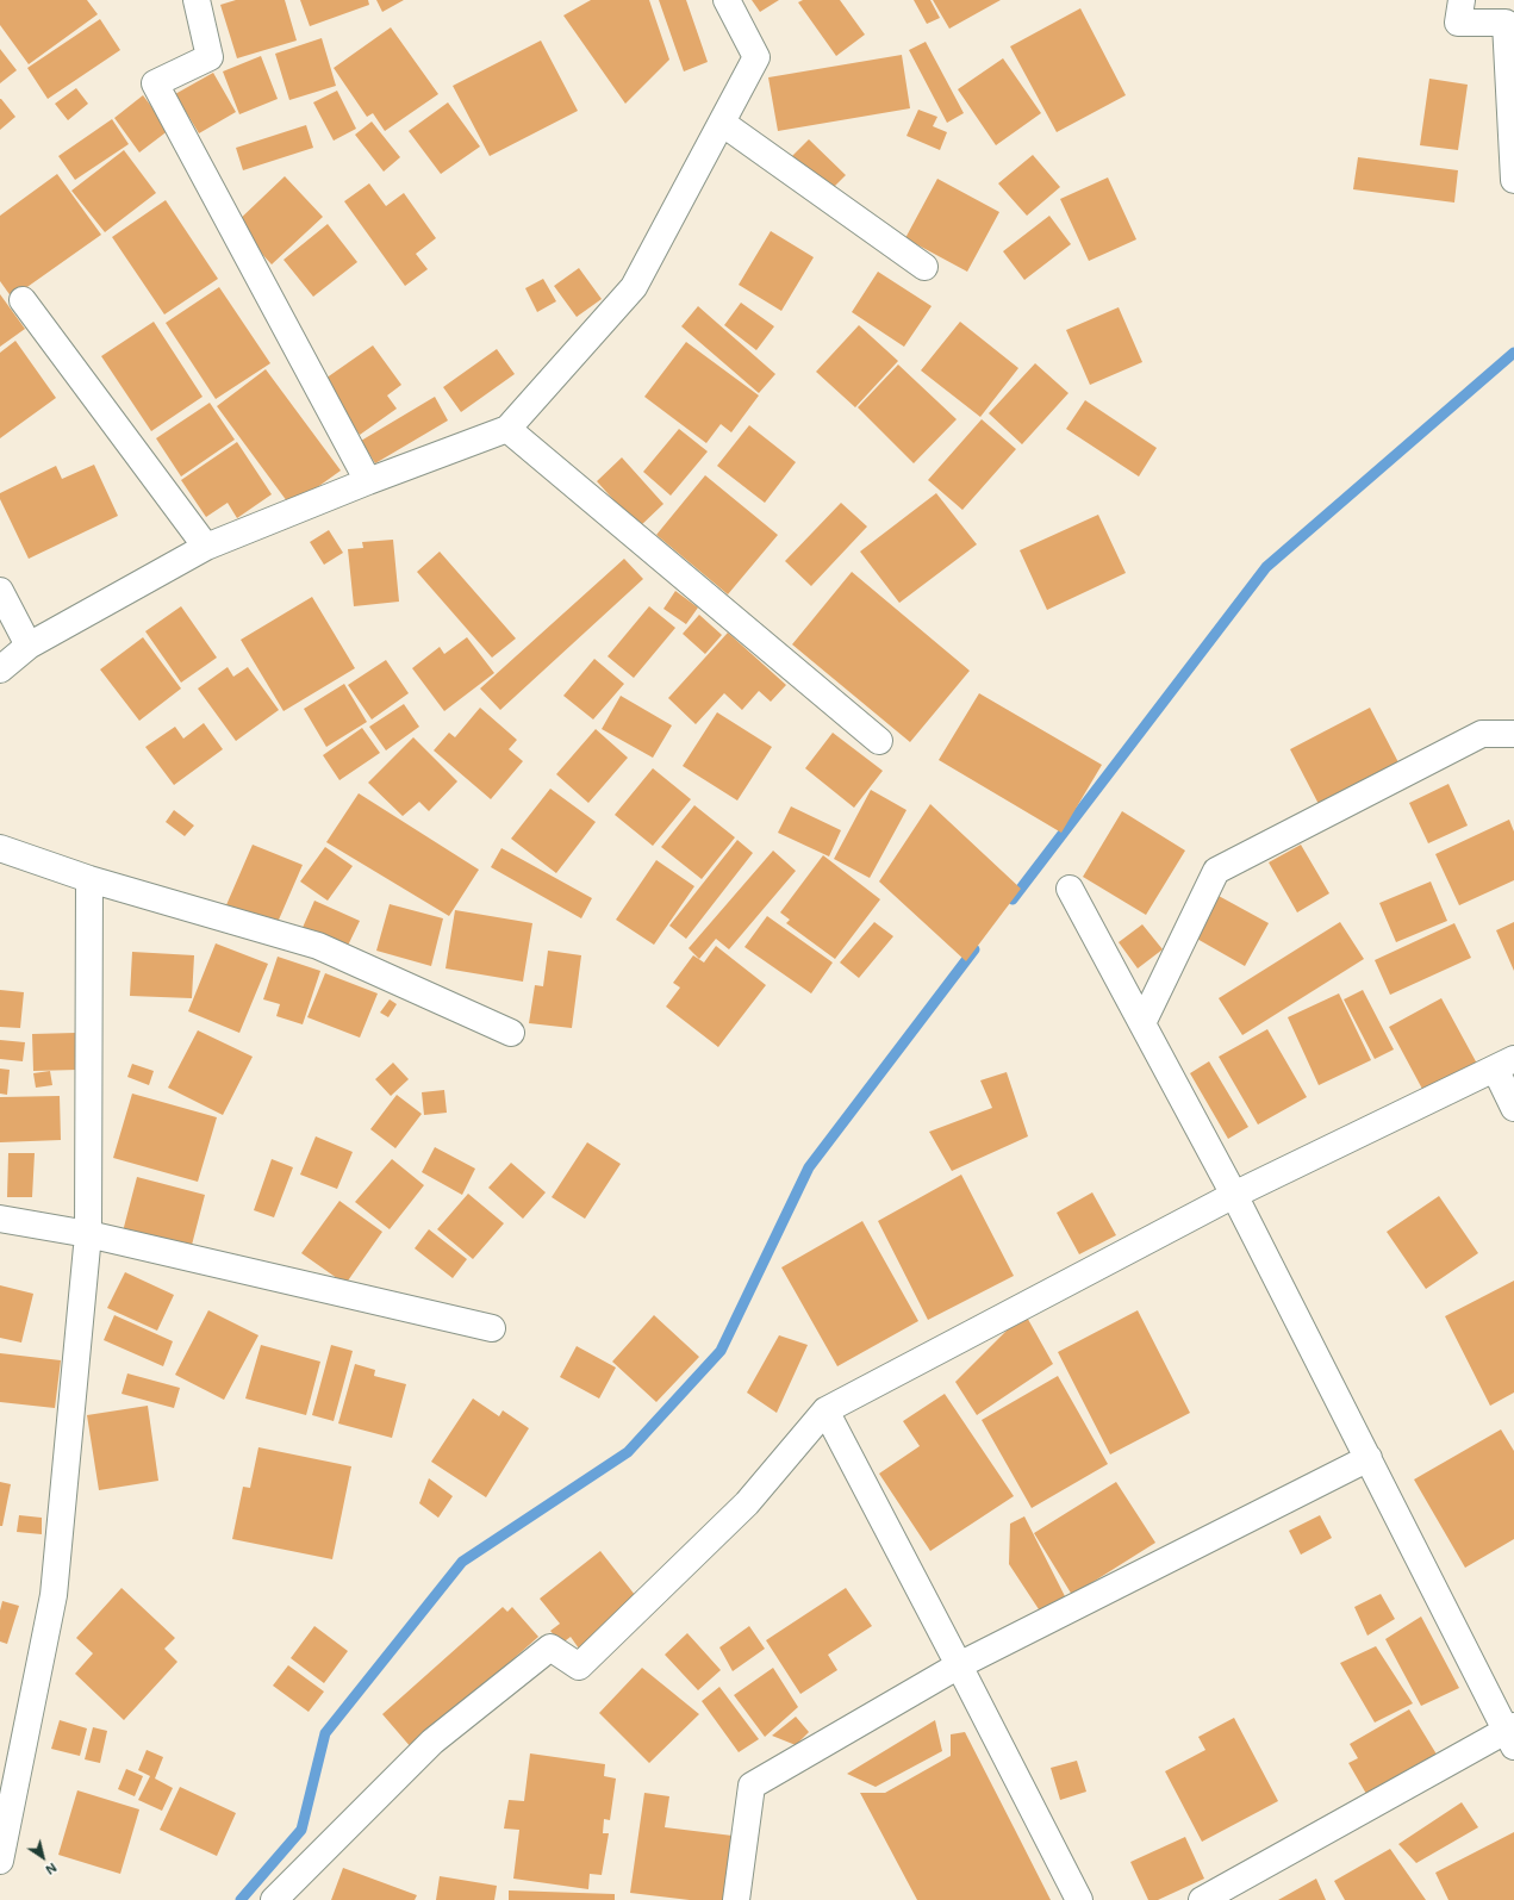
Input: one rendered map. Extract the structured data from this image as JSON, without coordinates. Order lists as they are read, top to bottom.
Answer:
{
  "north": "bottom right"
}
